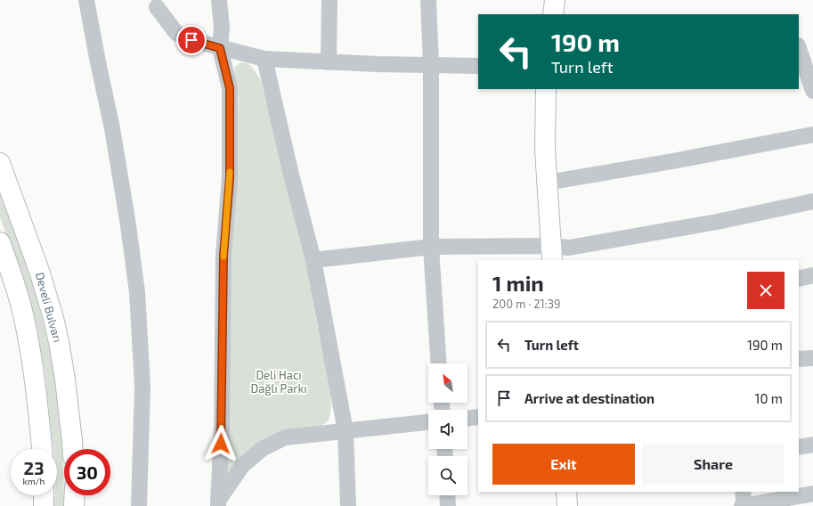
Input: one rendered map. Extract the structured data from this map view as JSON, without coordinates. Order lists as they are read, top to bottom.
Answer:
{
  "streets": {
    "main road": ["Develi Bulvarı"]
  },
  "parks": ["Deli Hacı Dağlı Parkı"],
  "north": "top left",
  "page": {
    "turn": ["190 m", "Turn left"],
    "heading": ["1 min", "200 m · 21:39"],
    "list": [
      {
        "name": "Turn left",
        "value": "190 m"
      },
      {
        "name": "Arrive at destination",
        "value": "10 m"
      }
    ],
    "buttons": ["Exit", "Share"],
    "speed": "23 km/h",
    "limit": "30"
  }
}
